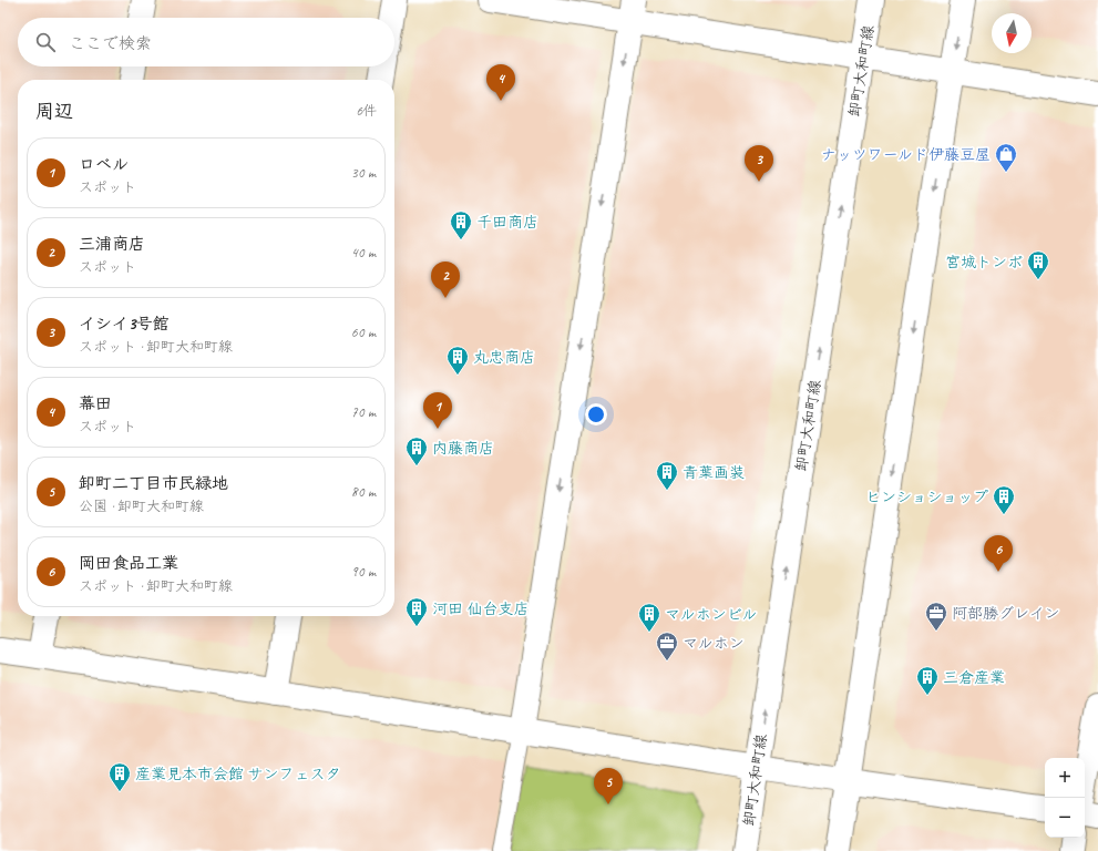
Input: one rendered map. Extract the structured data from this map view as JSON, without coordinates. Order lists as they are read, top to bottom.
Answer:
{
  "streets": {
    "street": ["卸町大和町線"]
  },
  "places": {
    "shop": ["ナッツワールド伊藤豆屋"],
    "building": [
      "千田商店",
      "宮城トンボ",
      "丸忠商店",
      "内藤商店",
      "青葉画装",
      "ヒンショショップ",
      "河田 仙台支店",
      "マルホンビル",
      "三倉産業",
      "産業見本市会館 サンフェスタ"
    ],
    "office": ["阿部勝グレイン", "マルホン"]
  },
  "north": "bottom",
  "page": {
    "search": "ここで検索",
    "pins": [
      "4",
      "3",
      "2",
      "1",
      "6",
      "5"
    ],
    "heading": ["周辺", "6件"],
    "list": [
      {
        "mark": "1",
        "name": "ロベル",
        "note": "スポット",
        "value": "30 m"
      },
      {
        "mark": "2",
        "name": "三浦商店",
        "note": "スポット",
        "value": "40 m"
      },
      {
        "mark": "3",
        "name": "イシイ3号館",
        "note": "スポット · 卸町大和町線",
        "value": "60 m"
      },
      {
        "mark": "4",
        "name": "幕田",
        "note": "スポット",
        "value": "70 m"
      },
      {
        "mark": "5",
        "name": "卸町二丁目市民緑地",
        "note": "公園 · 卸町大和町線",
        "value": "80 m"
      },
      {
        "mark": "6",
        "name": "岡田食品工業",
        "note": "スポット · 卸町大和町線",
        "value": "90 m"
      }
    ],
    "map_buttons": ["+", "−"]
  }
}
